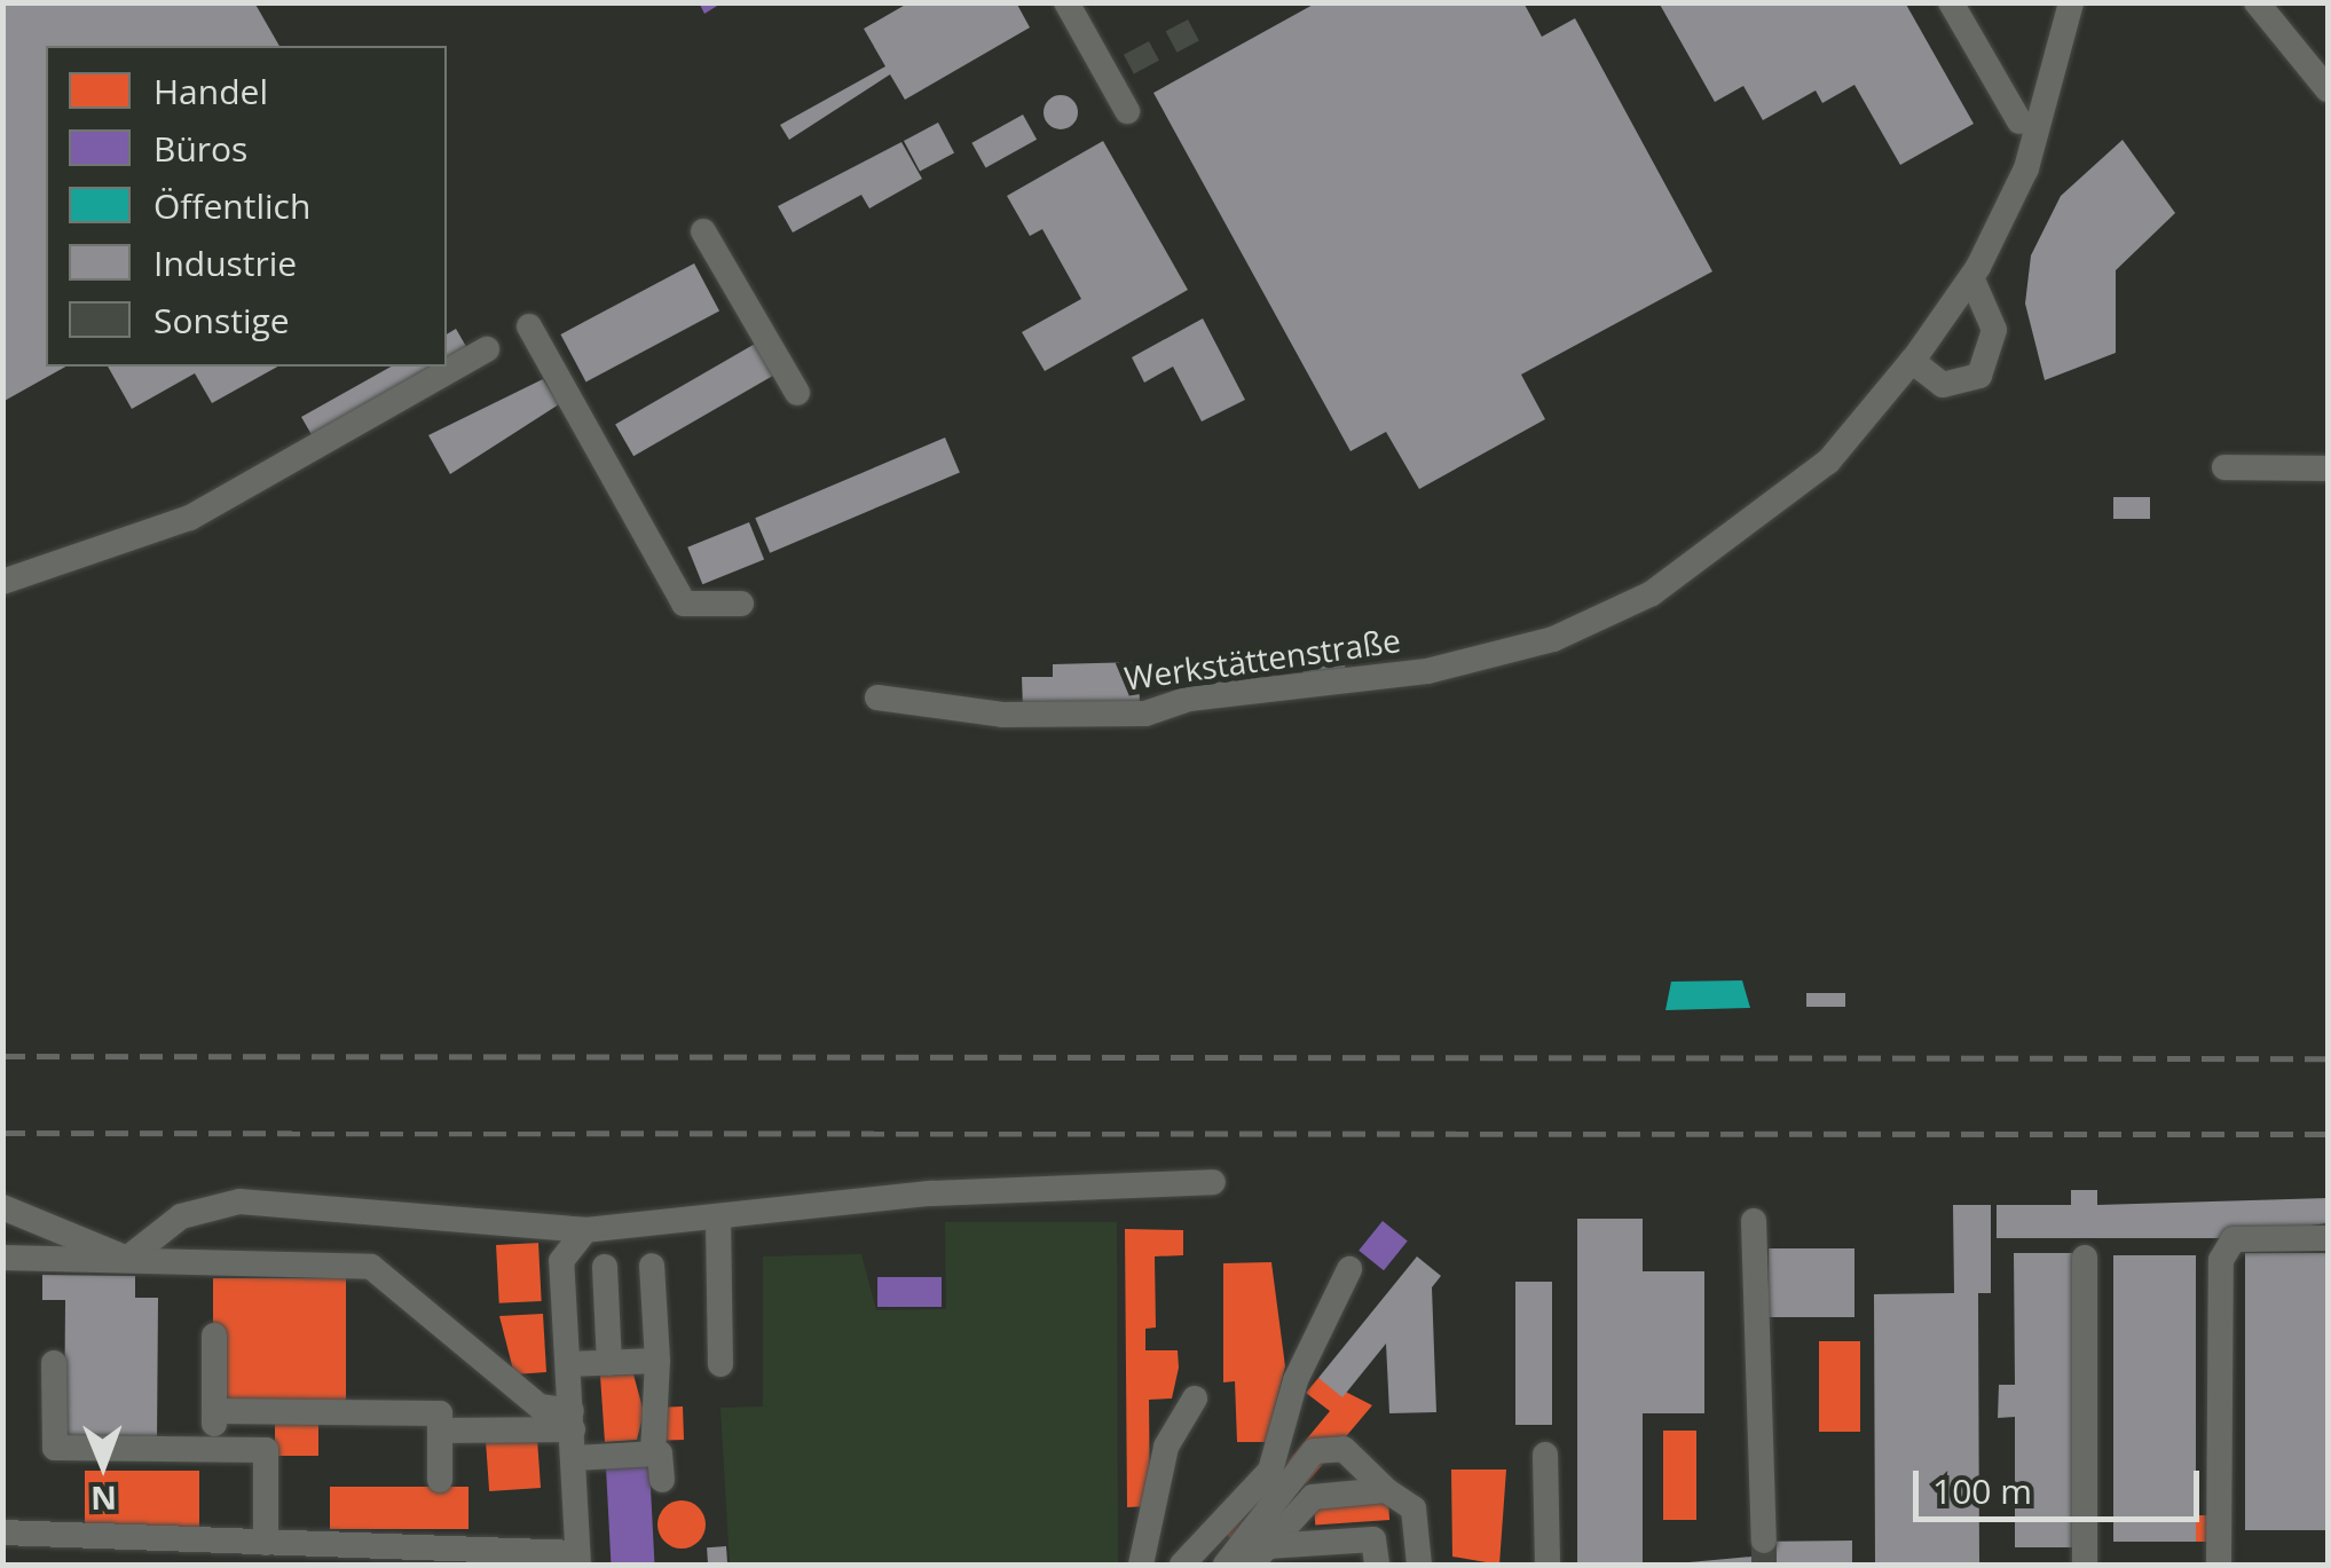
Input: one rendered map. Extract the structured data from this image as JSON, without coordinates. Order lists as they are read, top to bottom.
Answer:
{
  "streets": {
    "street": ["Werkstättenstraße"]
  },
  "legend": [
    "Handel",
    "Büros",
    "Öffentlich",
    "Industrie",
    "Sonstige"
  ],
  "scale_bar": "100 m",
  "north": "bottom"
}
